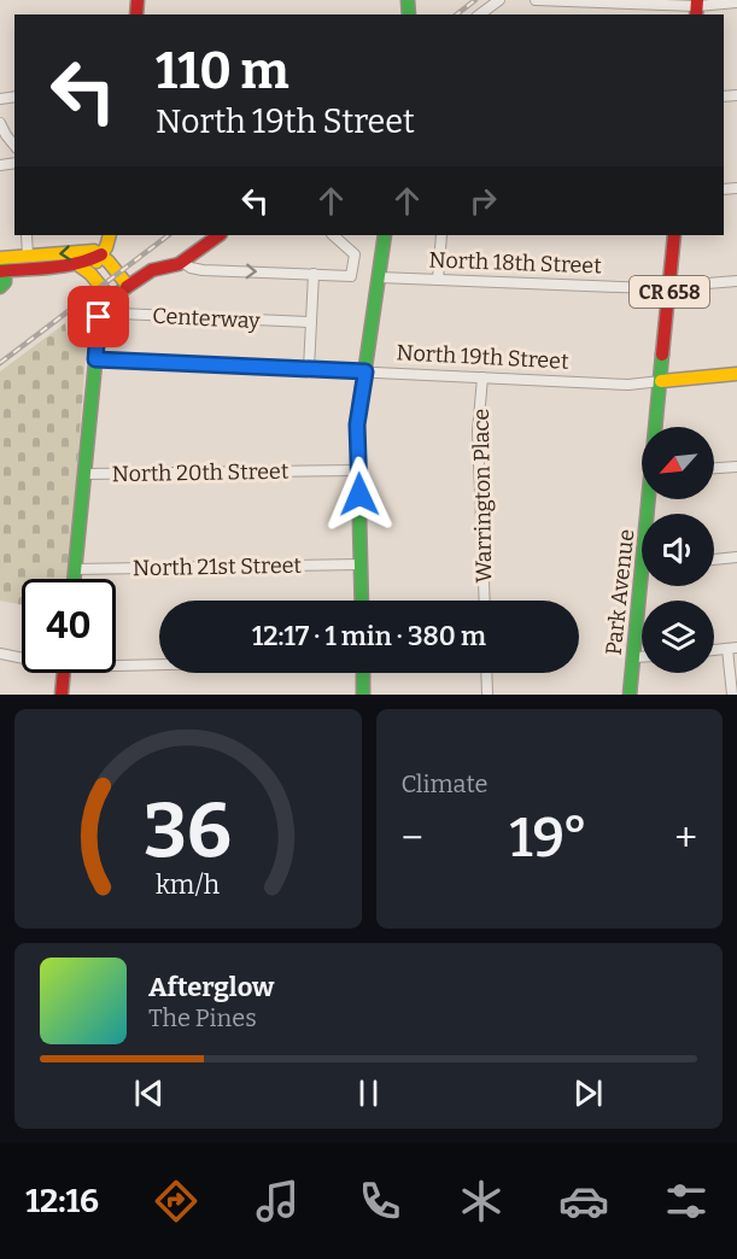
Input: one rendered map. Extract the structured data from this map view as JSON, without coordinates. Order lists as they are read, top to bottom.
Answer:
{
  "streets": {
    "street": [
      "North 18th Street",
      "CR 658",
      "Centerway",
      "North 19th Street",
      "North 20th Street",
      "Warrington Place",
      "North 21st Street",
      "Park Avenue"
    ]
  },
  "crossings": [
    ["North 18th Street", "Park Avenue"],
    ["North 19th Street", "Warrington Place"],
    ["North 19th Street", "Park Avenue"]
  ],
  "north": "bottom left",
  "page": {
    "turn": ["110 m", "North 19th Street"],
    "limit": "40",
    "trip": "12:17 · 1 min · 380 m",
    "tile": "Climate",
    "heat": ["−", "19°", "+"],
    "song": ["Afterglow", "The Pines"],
    "tabs": "12:16",
    "gauge": ["36", "km/h"]
  }
}
